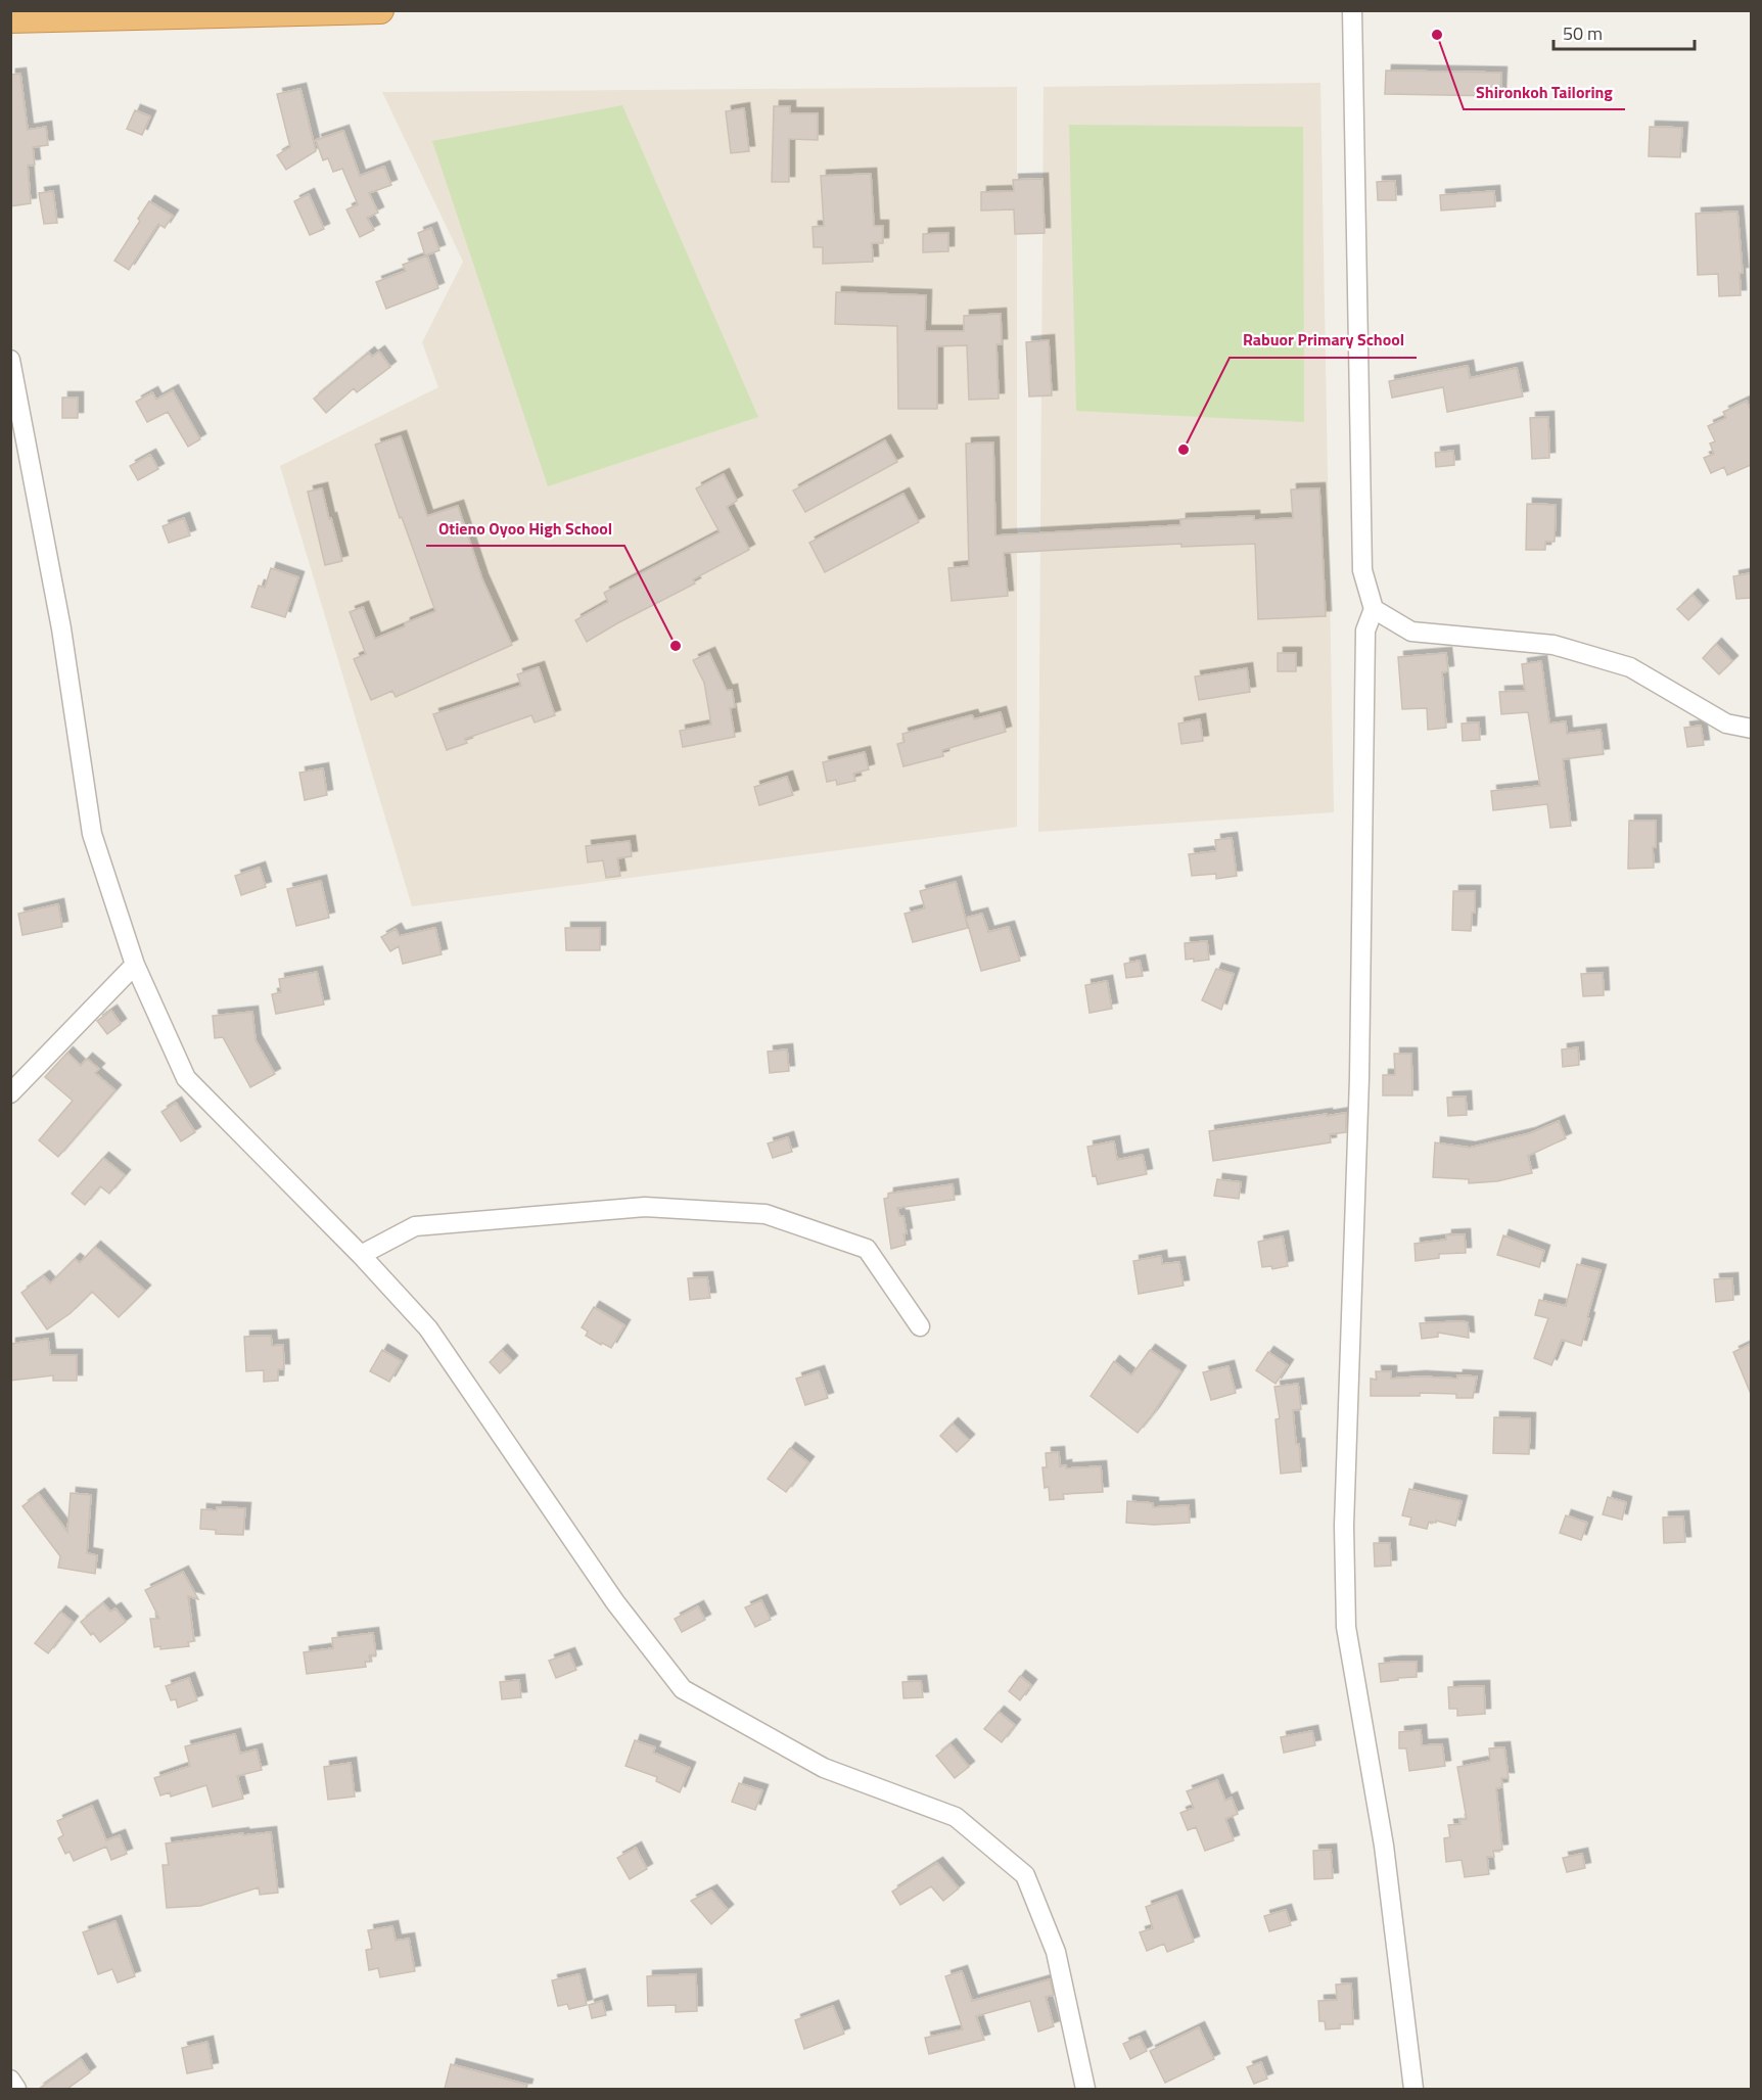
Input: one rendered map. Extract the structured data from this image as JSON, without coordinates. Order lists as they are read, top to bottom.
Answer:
{
  "places": ["Shironkoh Tailoring", "Rabuor Primary School", "Otieno Oyoo High School"],
  "scale_bar": "50 m"
}
